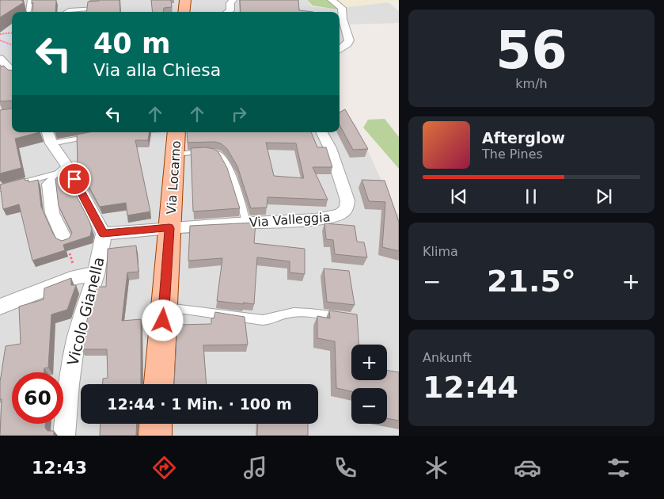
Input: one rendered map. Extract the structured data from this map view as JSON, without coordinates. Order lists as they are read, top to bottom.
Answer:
{
  "streets": {
    "main road": ["Via Locarno"],
    "street": ["Via Valleggia", "Vicolo Gianella"]
  },
  "crossings": [
    ["Via Locarno", "Via Valleggia"],
    ["Via Valleggia", "Vicolo Gianella"]
  ],
  "page": {
    "tile": [
      ["56", "km/h"],
      "Klima",
      ["Ankunft", "12:44"]
    ],
    "turn": ["40 m", "Via alla Chiesa"],
    "song": ["Afterglow", "The Pines"],
    "heat": ["−", "21.5°", "+"],
    "map_buttons": ["+", "−"],
    "limit": "60",
    "trip": "12:44 · 1 Min. · 100 m",
    "tabs": "12:43"
  }
}
